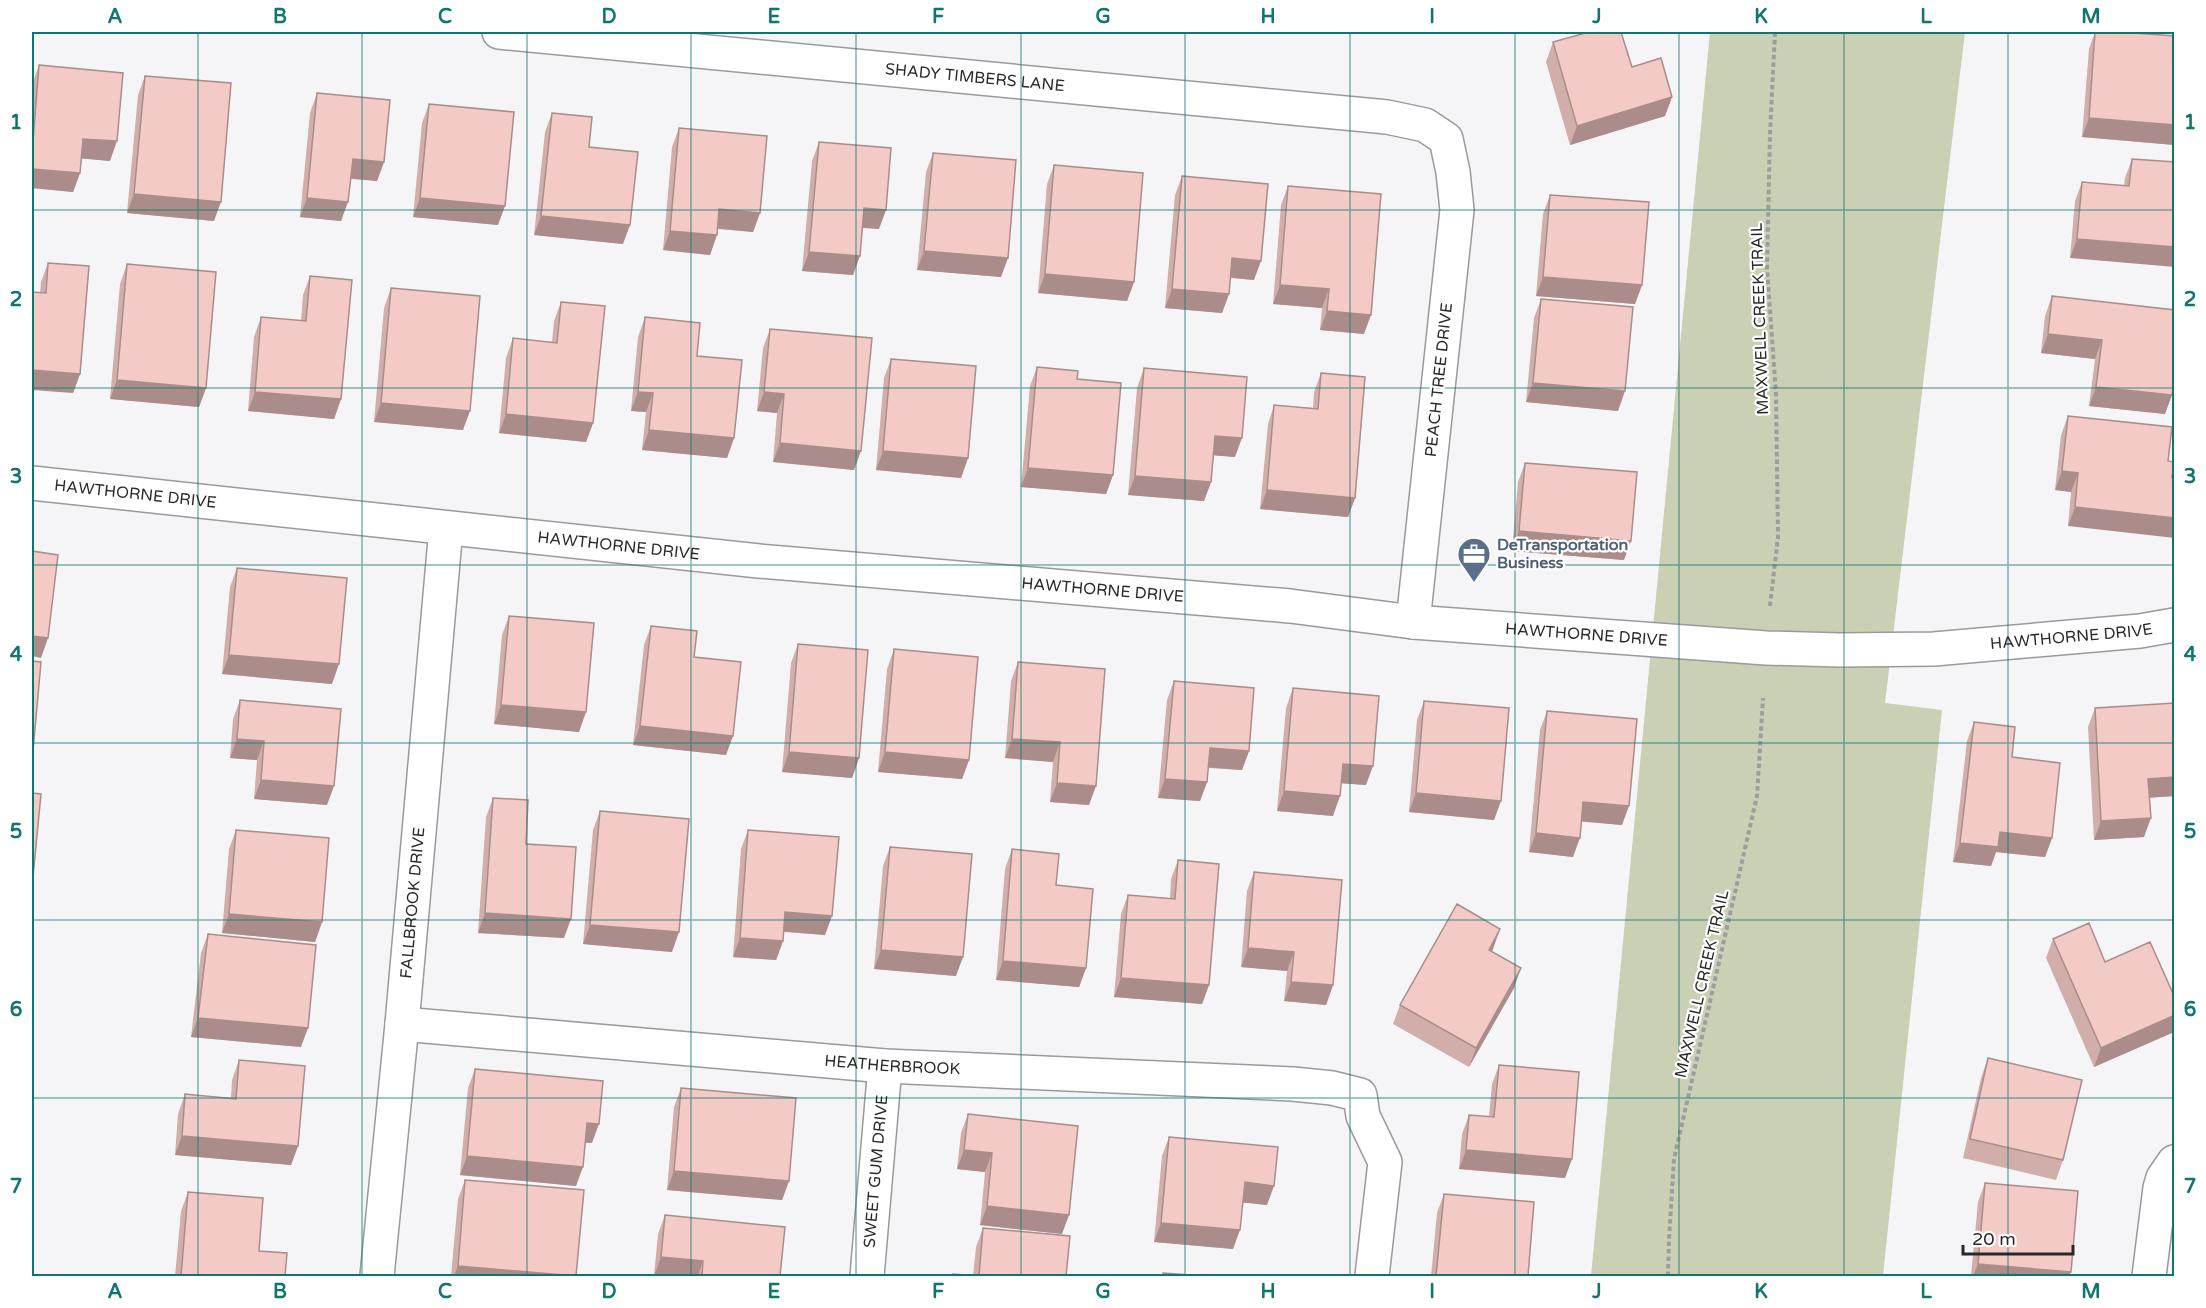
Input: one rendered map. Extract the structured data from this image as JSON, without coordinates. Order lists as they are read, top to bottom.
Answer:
{
  "streets": {
    "street": [
      "SHADY TIMBERS LANE",
      "PEACH TREE DRIVE",
      "HAWTHORNE DRIVE",
      "FALLBROOK DRIVE",
      "HEATHERBROOK",
      "SWEET GUM DRIVE"
    ],
    "path": ["MAXWELL CREEK TRAIL"]
  },
  "crossings": [
    ["SHADY TIMBERS LANE", "PEACH TREE DRIVE"],
    ["PEACH TREE DRIVE", "HAWTHORNE DRIVE"],
    ["HAWTHORNE DRIVE", "FALLBROOK DRIVE"],
    ["FALLBROOK DRIVE", "HEATHERBROOK"],
    ["HEATHERBROOK", "SWEET GUM DRIVE"]
  ],
  "places": {
    "office": ["DeTransportation Business"]
  },
  "scale_bar": "20 m",
  "grid": {
    "columns": [
      "A",
      "B",
      "C",
      "D",
      "E",
      "F",
      "G",
      "H",
      "I",
      "J",
      "K",
      "L",
      "M"
    ],
    "rows": [
      "1",
      "2",
      "3",
      "4",
      "5",
      "6",
      "7"
    ]
  }
}
